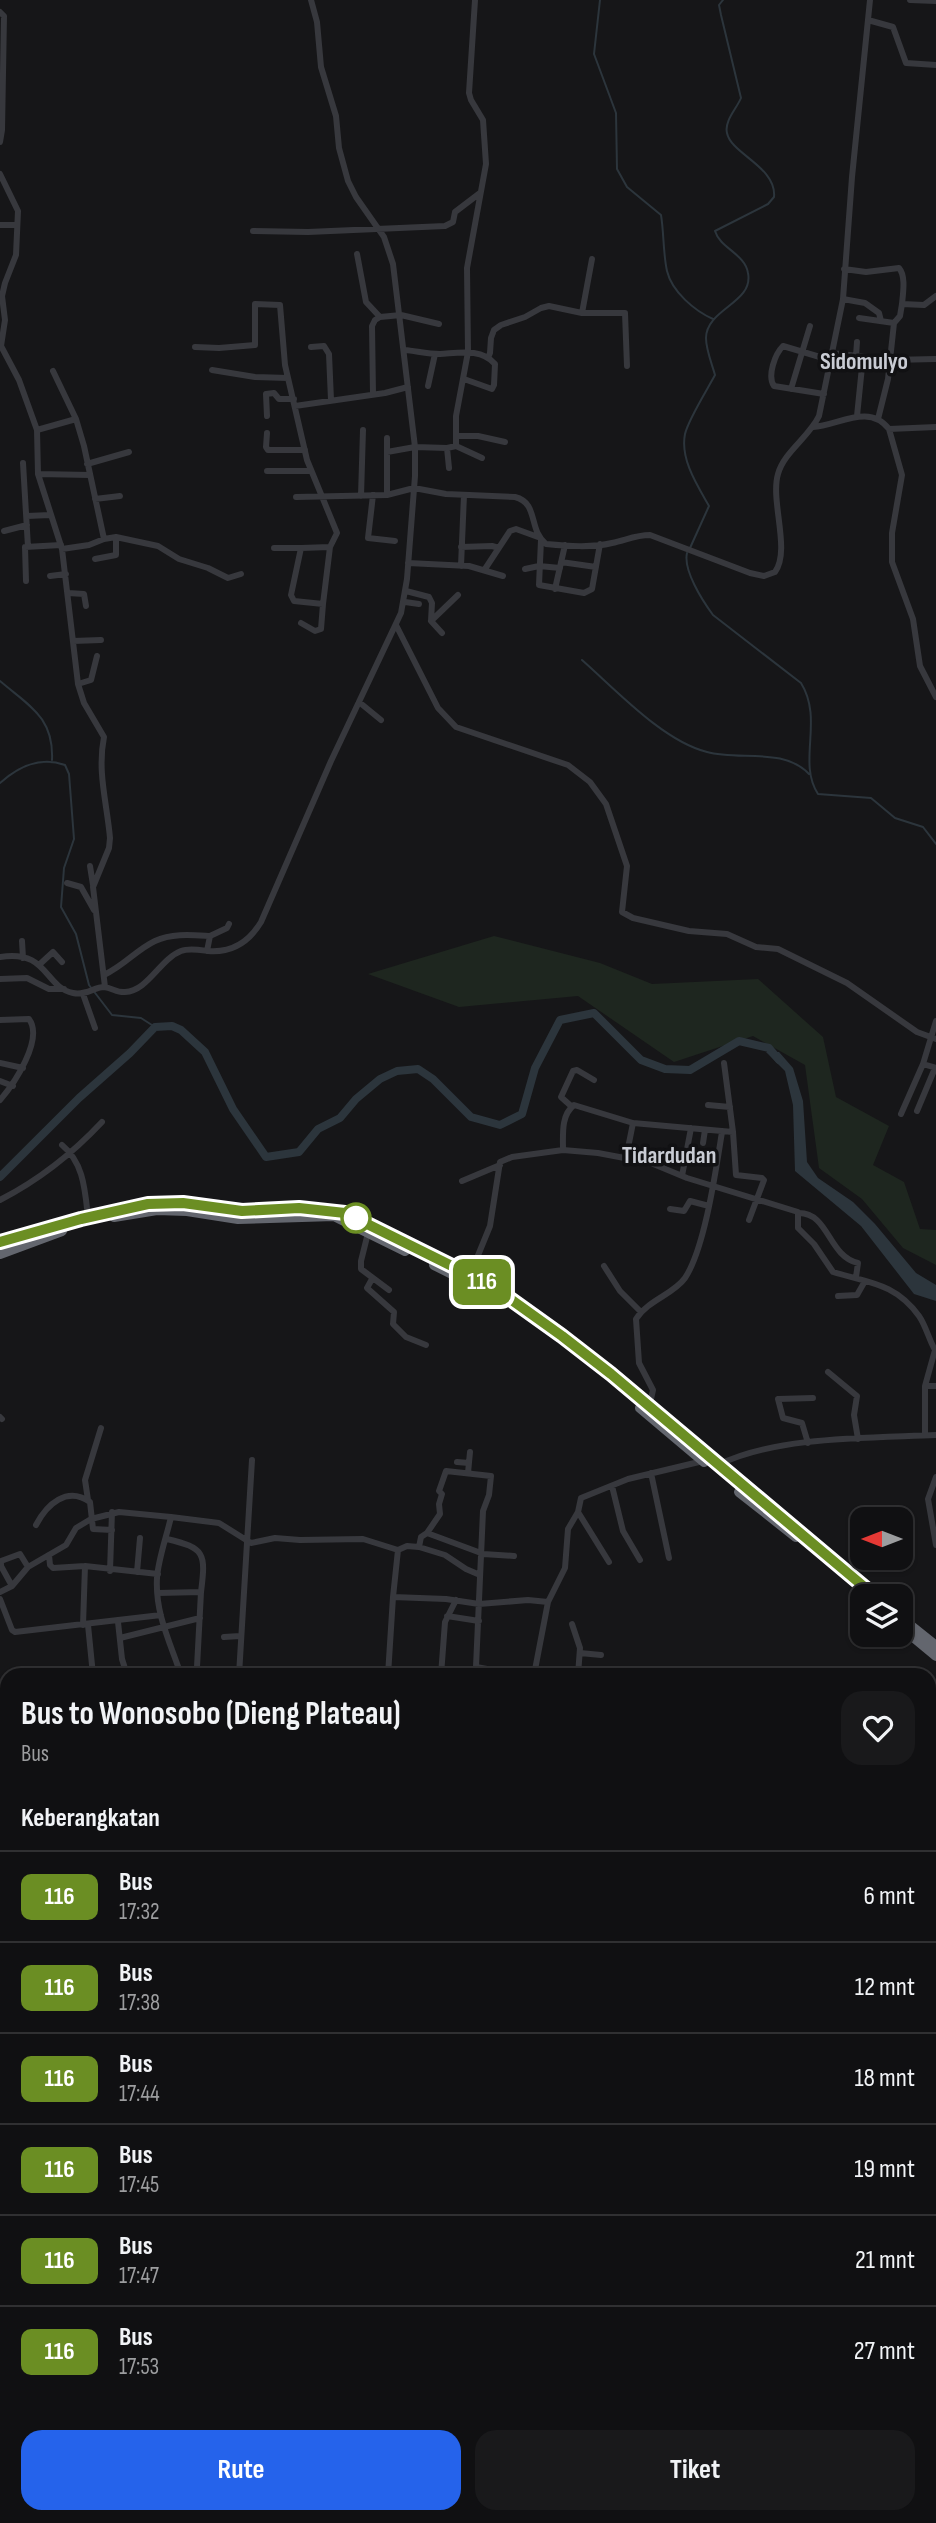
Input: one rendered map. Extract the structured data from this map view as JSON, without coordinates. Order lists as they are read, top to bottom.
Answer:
{
  "districts": ["Sidomulyo", "Tidardudan"],
  "lines": ["bus line 116"],
  "north": "left",
  "page": {
    "on_map": "116",
    "heading": [
      ["Bus to Wonosobo (Dieng Plateau)", "Bus"],
      "Keberangkatan"
    ],
    "list": [
      {
        "mark": "116",
        "name": "Bus",
        "note": "17:32",
        "value": "6 mnt"
      },
      {
        "mark": "116",
        "name": "Bus",
        "note": "17:38",
        "value": "12 mnt"
      },
      {
        "mark": "116",
        "name": "Bus",
        "note": "17:44",
        "value": "18 mnt"
      },
      {
        "mark": "116",
        "name": "Bus",
        "note": "17:45",
        "value": "19 mnt"
      },
      {
        "mark": "116",
        "name": "Bus",
        "note": "17:47",
        "value": "21 mnt"
      },
      {
        "mark": "116",
        "name": "Bus",
        "note": "17:53",
        "value": "27 mnt"
      }
    ],
    "buttons": ["Rute", "Tiket"]
  }
}
